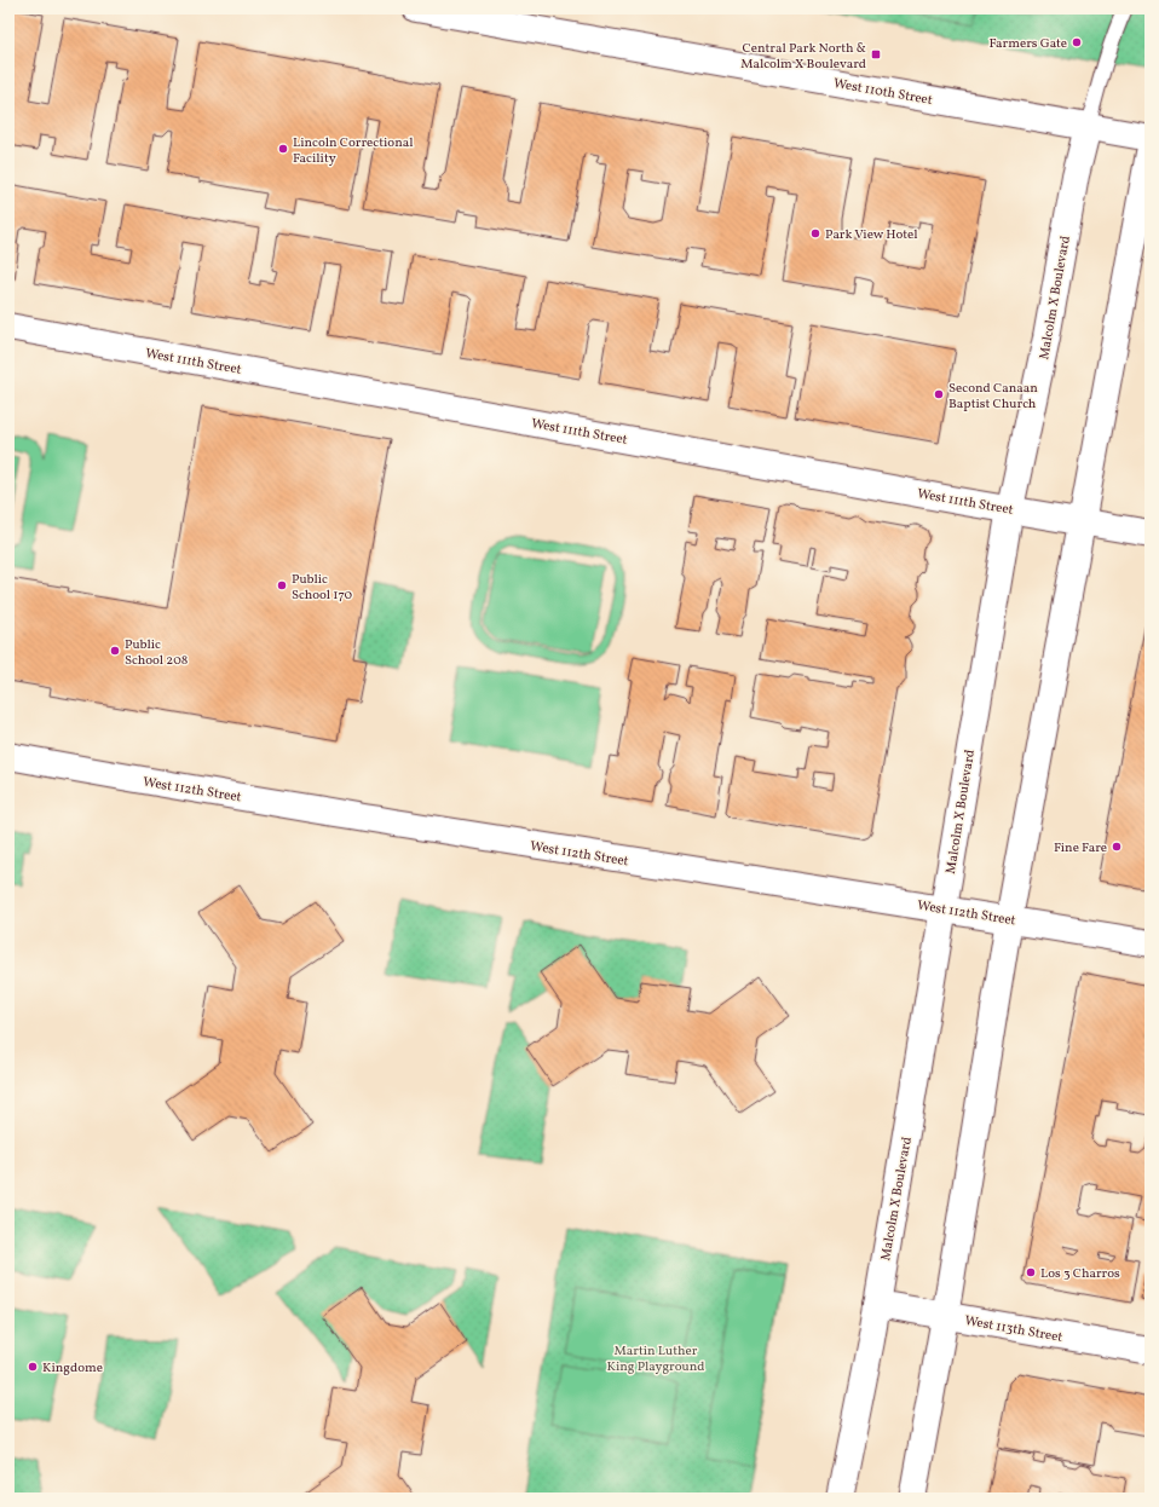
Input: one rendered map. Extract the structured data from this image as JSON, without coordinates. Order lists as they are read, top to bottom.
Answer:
{
  "streets": {
    "main road": [
      "West 110th Street",
      "Malcolm X Boulevard",
      "West 111th Street",
      "West 112th Street",
      "West 113th Street"
    ]
  },
  "crossings": [
    ["West 110th Street", "Malcolm X Boulevard"],
    ["Malcolm X Boulevard", "West 111th Street"],
    ["Malcolm X Boulevard", "West 112th Street"],
    ["Malcolm X Boulevard", "West 113th Street"]
  ],
  "parks": ["Martin Luther King Playground"],
  "places": {
    "other": [
      "Farmers Gate",
      "Lincoln Correctional Facility",
      "Park View Hotel",
      "Second Canaan Baptist Church",
      "Public School 170",
      "Public School 208",
      "Fine Fare",
      "Los 3 Charros",
      "Kingdome"
    ],
    "transit": ["Central Park North & Malcolm X Boulevard"]
  }
}
